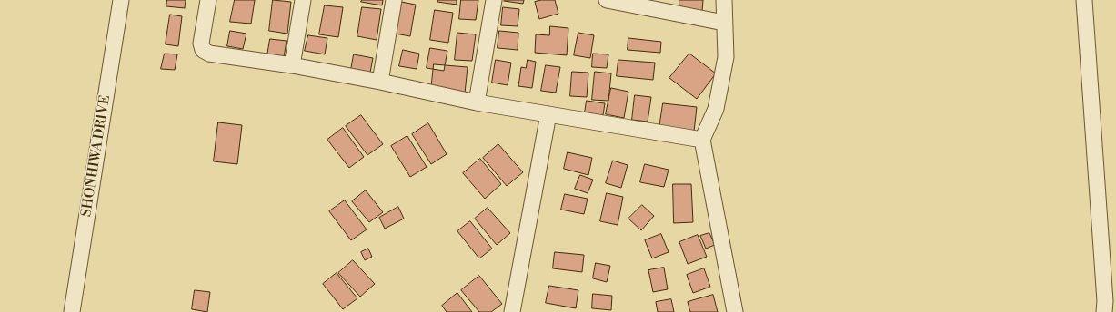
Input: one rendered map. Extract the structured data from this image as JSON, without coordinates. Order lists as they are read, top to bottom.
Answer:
{
  "streets": {
    "street": ["SHONHIWA DRIVE"]
  }
}
